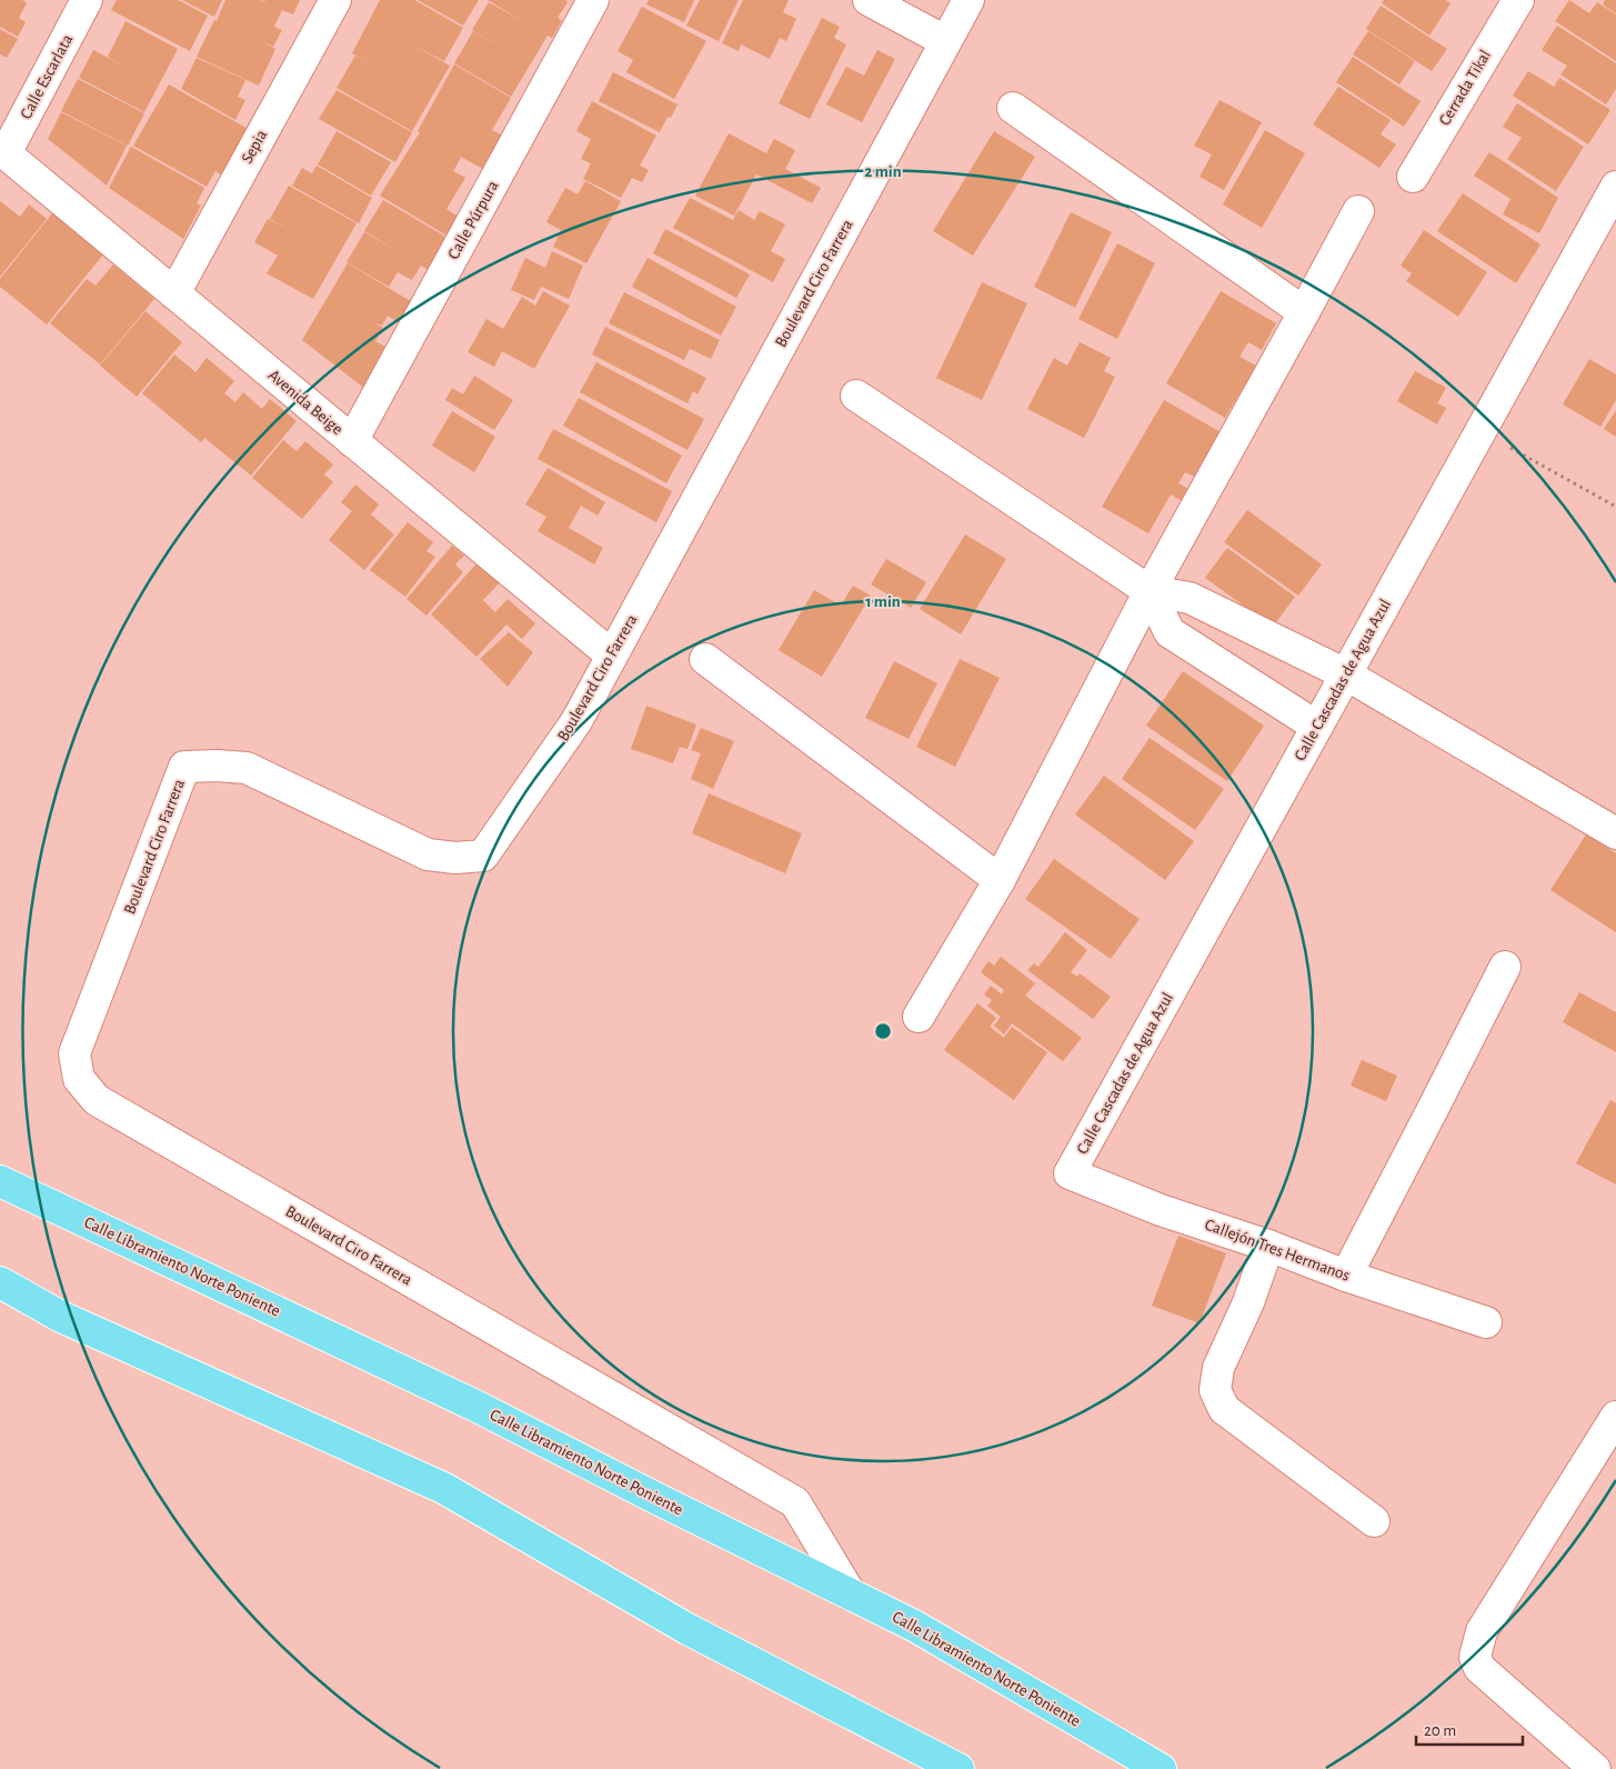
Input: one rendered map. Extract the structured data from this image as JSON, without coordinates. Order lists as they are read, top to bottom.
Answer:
{
  "streets": {
    "highway": ["Calle Libramiento Norte Poniente"],
    "street": [
      "Calle Escarlata",
      "Cerrada Tikal",
      "Sepia",
      "Calle Púrpura",
      "Boulevard Ciro Farrera",
      "Avenida Beige",
      "Calle Cascadas de Agua Azul",
      "Callejón Tres Hermanos"
    ]
  },
  "crossings": [
    ["Calle Escarlata", "Avenida Beige"],
    ["Sepia", "Avenida Beige"],
    ["Calle Púrpura", "Avenida Beige"],
    ["Boulevard Ciro Farrera", "Avenida Beige"],
    ["Boulevard Ciro Farrera", "Calle Libramiento Norte Poniente"],
    ["Calle Cascadas de Agua Azul", "Callejón Tres Hermanos"]
  ],
  "scale_bar": "20 m",
  "rings": ["2 min", "1 min"]
}
